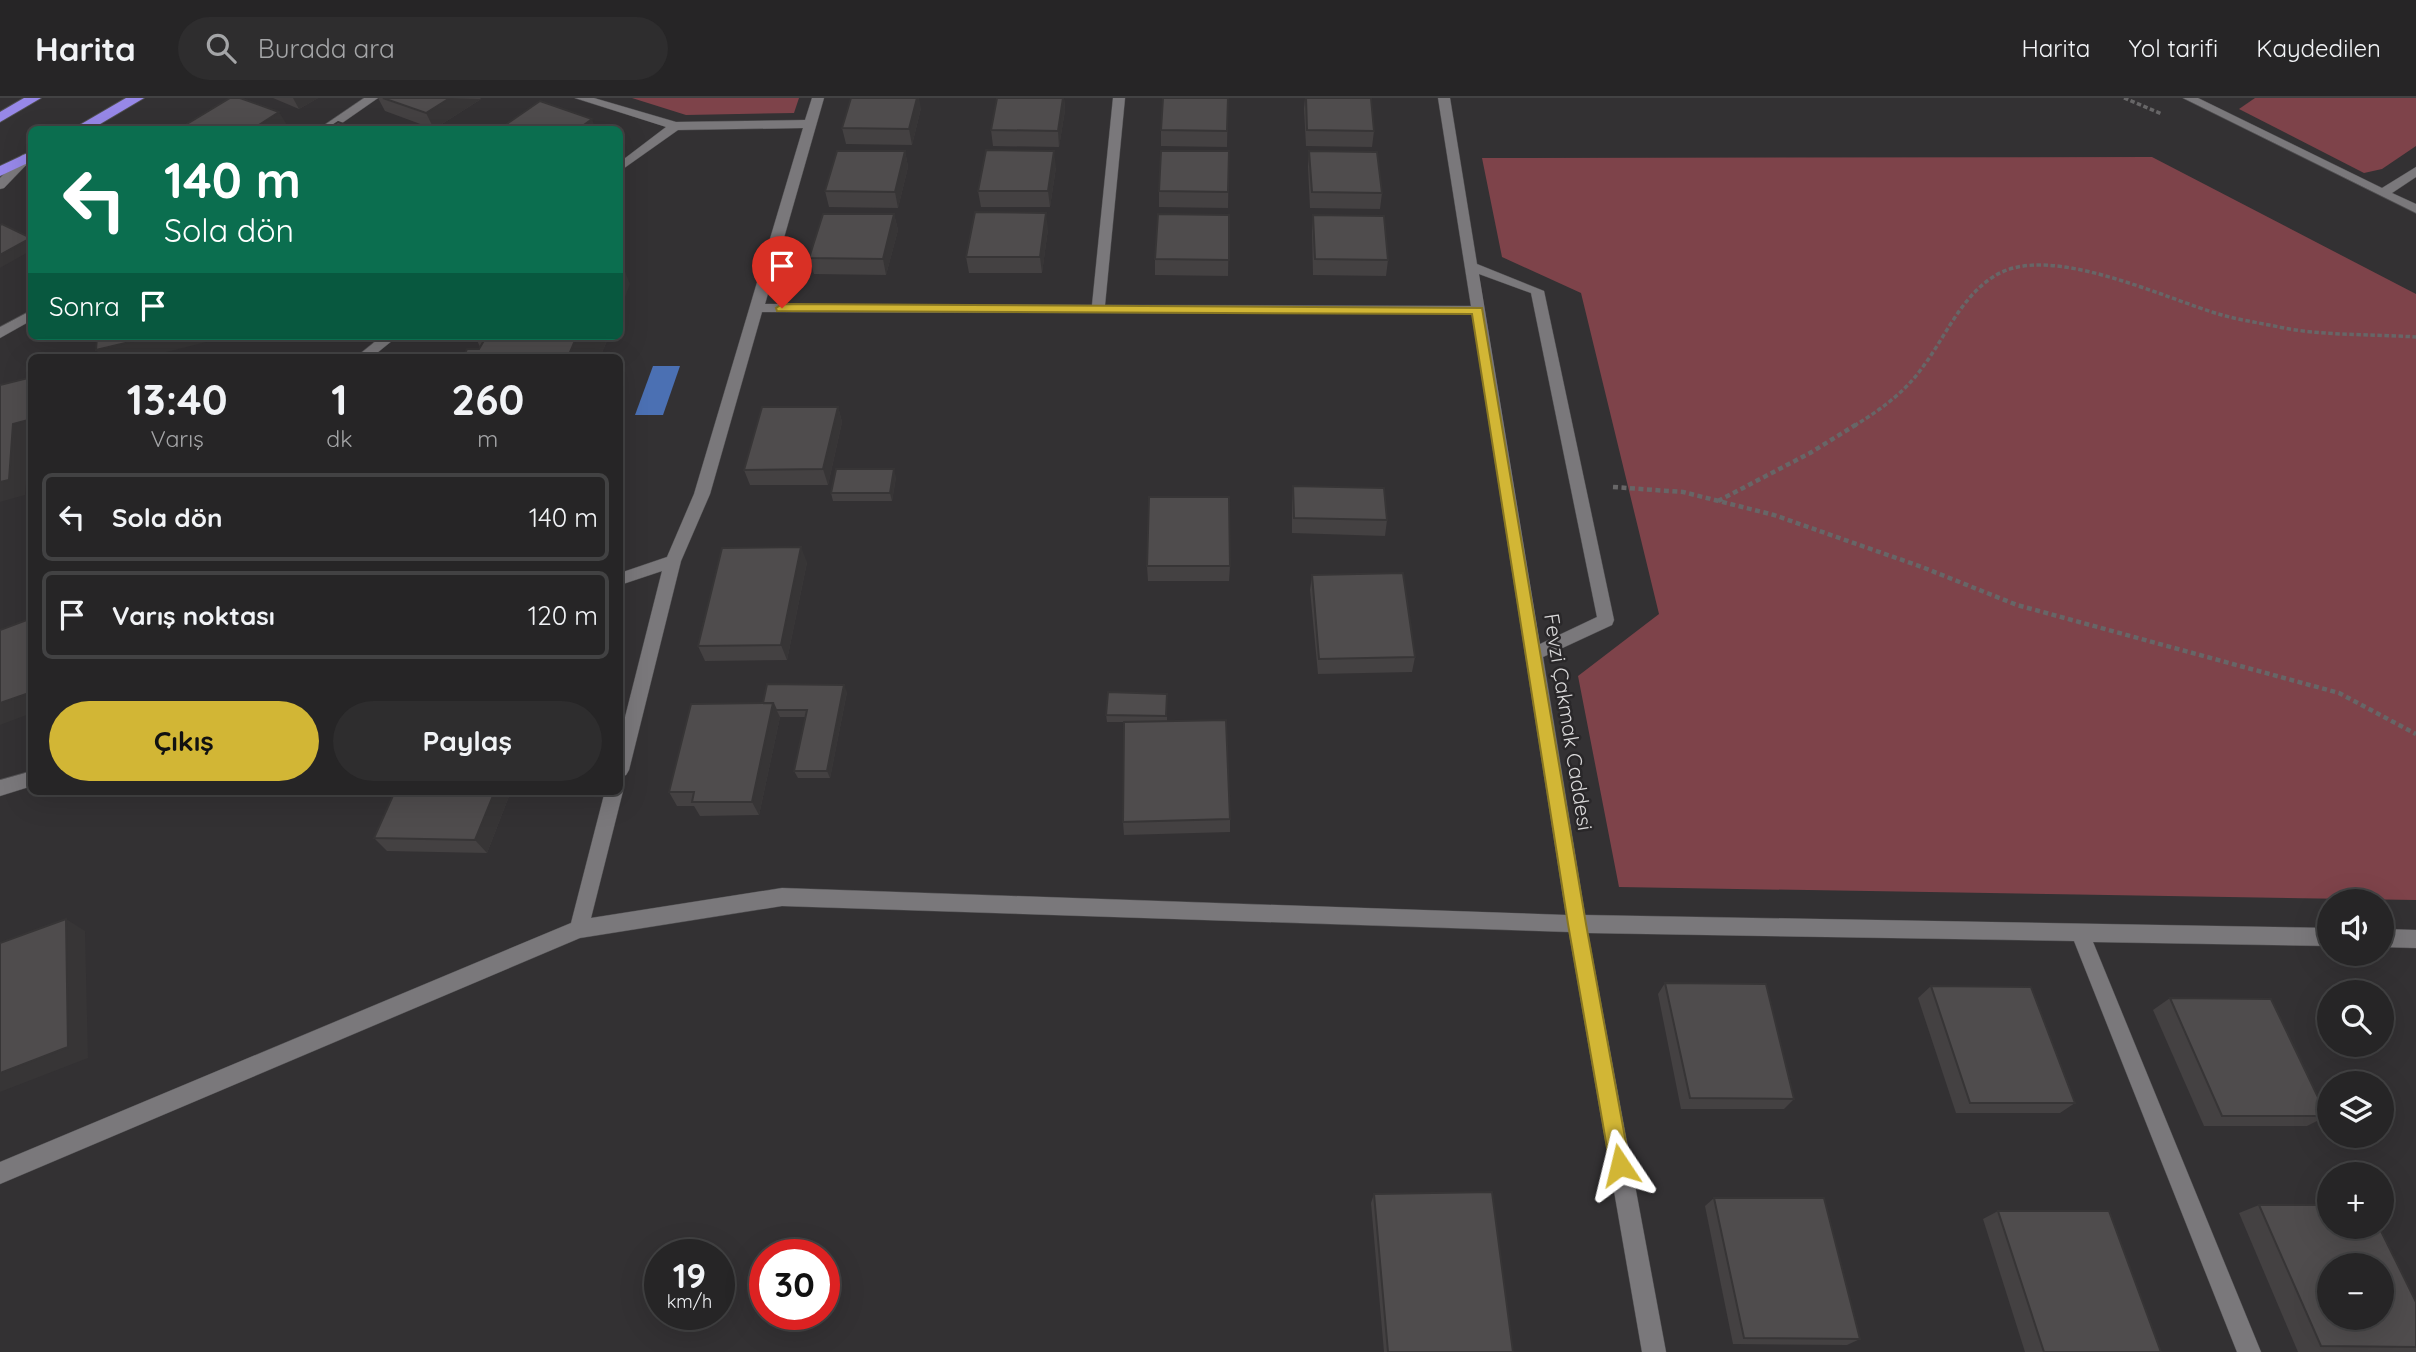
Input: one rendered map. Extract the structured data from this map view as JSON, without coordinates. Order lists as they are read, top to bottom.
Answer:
{
  "streets": {
    "street": ["Fevzi Çakmak Caddesi"]
  },
  "page": {
    "header": "Harita",
    "search": "Burada ara",
    "nav": ["Harita", "Yol tarifi", "Kaydedilen"],
    "turn": ["140 m", "Sola dön"],
    "then": "Sonra",
    "eta": [
      "13:40",
      "Varış",
      "1",
      "dk",
      "260",
      "m"
    ],
    "list": [
      {
        "name": "Sola dön",
        "value": "140 m"
      },
      {
        "name": "Varış noktası",
        "value": "120 m"
      }
    ],
    "buttons": ["Çıkış", "Paylaş"],
    "map_buttons": ["+", "−"],
    "speed": "19 km/h",
    "limit": "30"
  }
}
